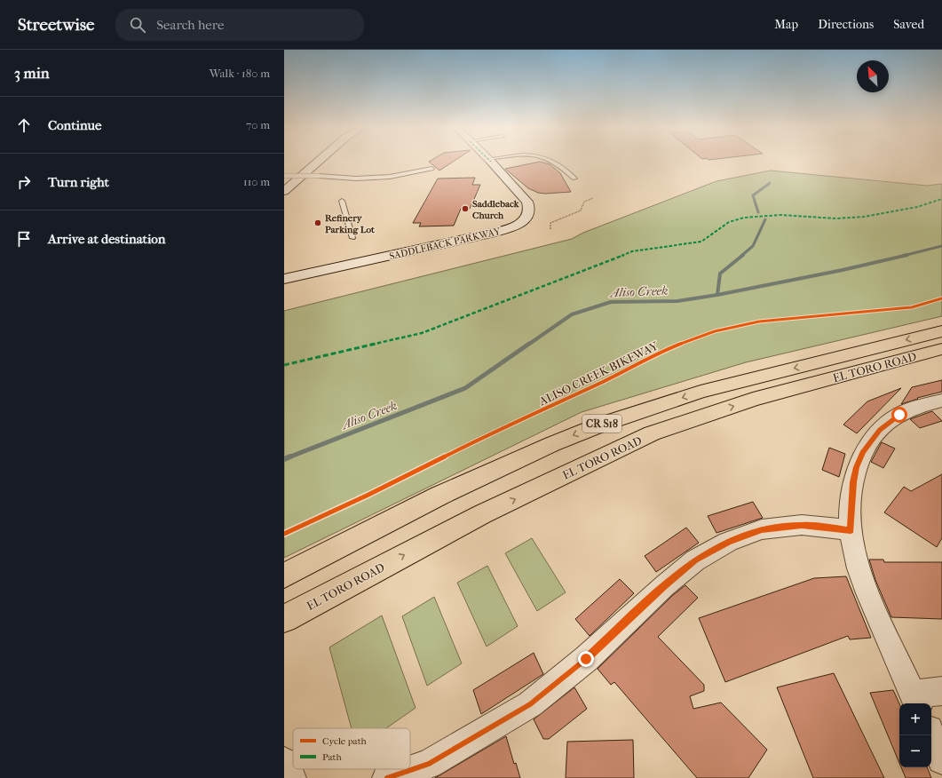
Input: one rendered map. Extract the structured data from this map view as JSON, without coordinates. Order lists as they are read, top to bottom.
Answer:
{
  "streets": {
    "main road": ["EL TORO ROAD", "CR S18"],
    "street": ["SADDLEBACK PARKWAY"],
    "cycle path": ["ALISO CREEK BIKEWAY"]
  },
  "water": ["Aliso Creek"],
  "places": ["Saddleback Church", "Refinery Parking Lot"],
  "legend": ["Cycle path", "Path"],
  "north": "top left",
  "page": {
    "header": "Streetwise",
    "search": "Search here",
    "nav": ["Map", "Directions", "Saved"],
    "heading": ["3 min", "Walk · 180 m"],
    "list": [
      ["Continue", "70 m"],
      ["Turn right", "110 m"],
      "Arrive at destination"
    ],
    "map_buttons": ["+", "−"]
  }
}
